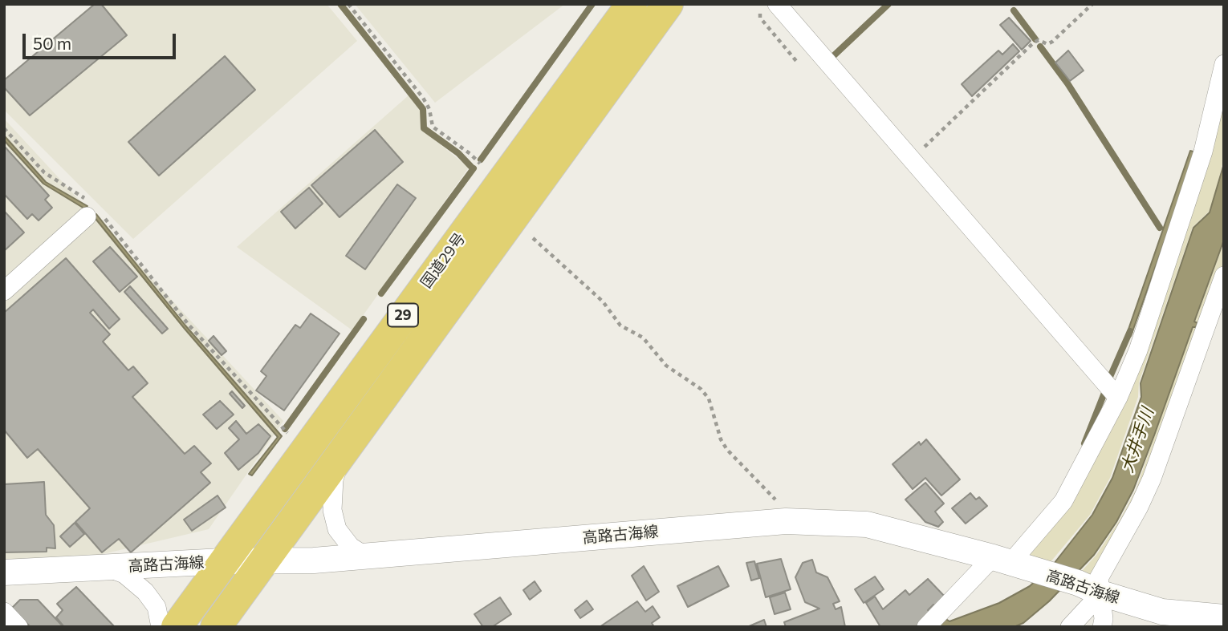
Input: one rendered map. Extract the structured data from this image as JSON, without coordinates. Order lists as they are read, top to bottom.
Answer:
{
  "streets": {
    "highway": ["国道29号", "29"],
    "main road": ["高路古海線"]
  },
  "crossings": [
    ["国道29号", "高路古海線"]
  ],
  "water": ["大井手川"],
  "scale_bar": "50 m"
}
